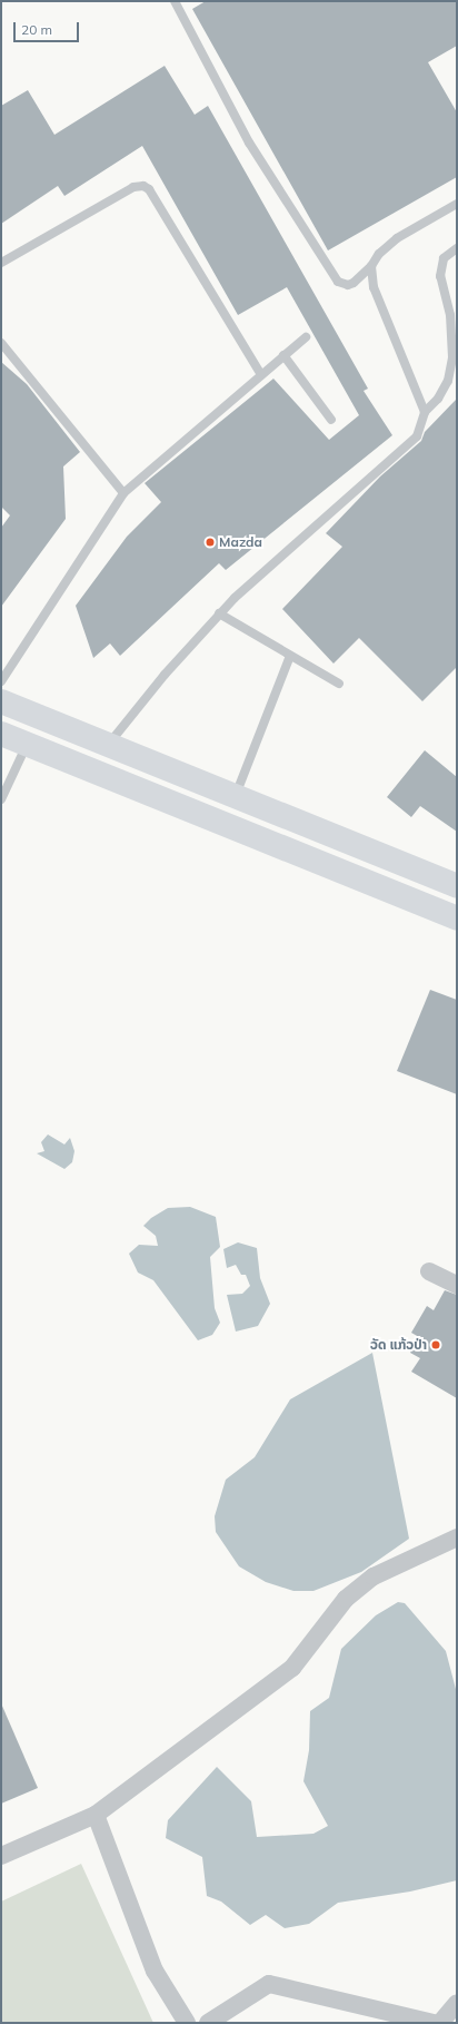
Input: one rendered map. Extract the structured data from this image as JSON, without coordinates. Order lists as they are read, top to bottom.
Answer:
{
  "places": ["Mazda", "ວັດ ແກ້ວປ່າ"],
  "scale_bar": "20 m"
}
